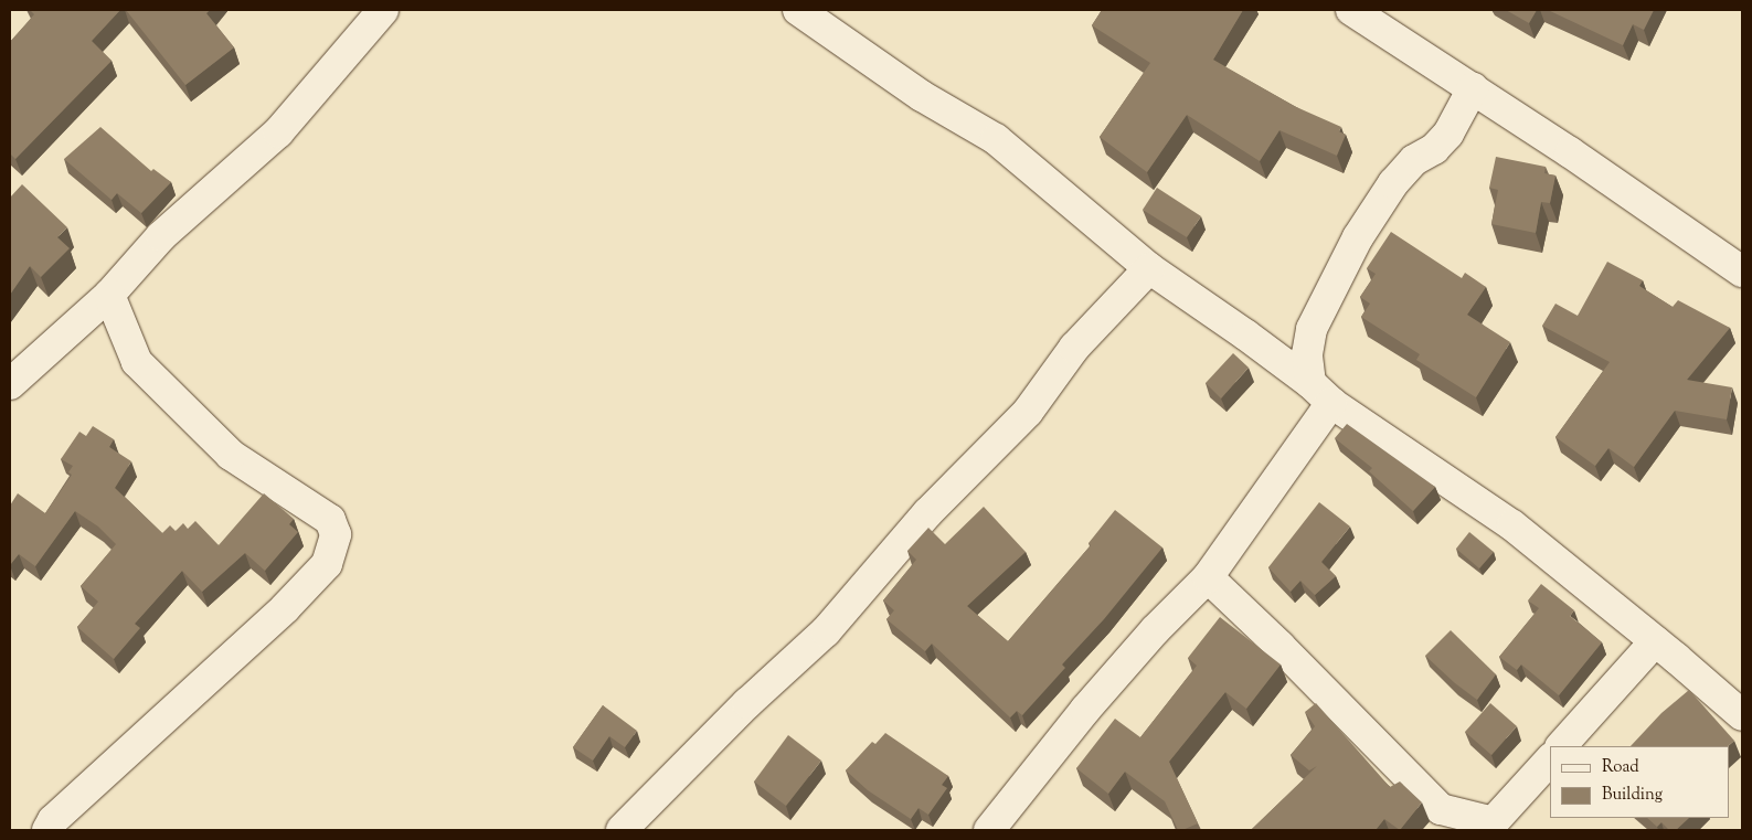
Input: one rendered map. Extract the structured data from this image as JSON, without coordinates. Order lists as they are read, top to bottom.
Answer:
{
  "legend": ["Road", "Building"]
}
